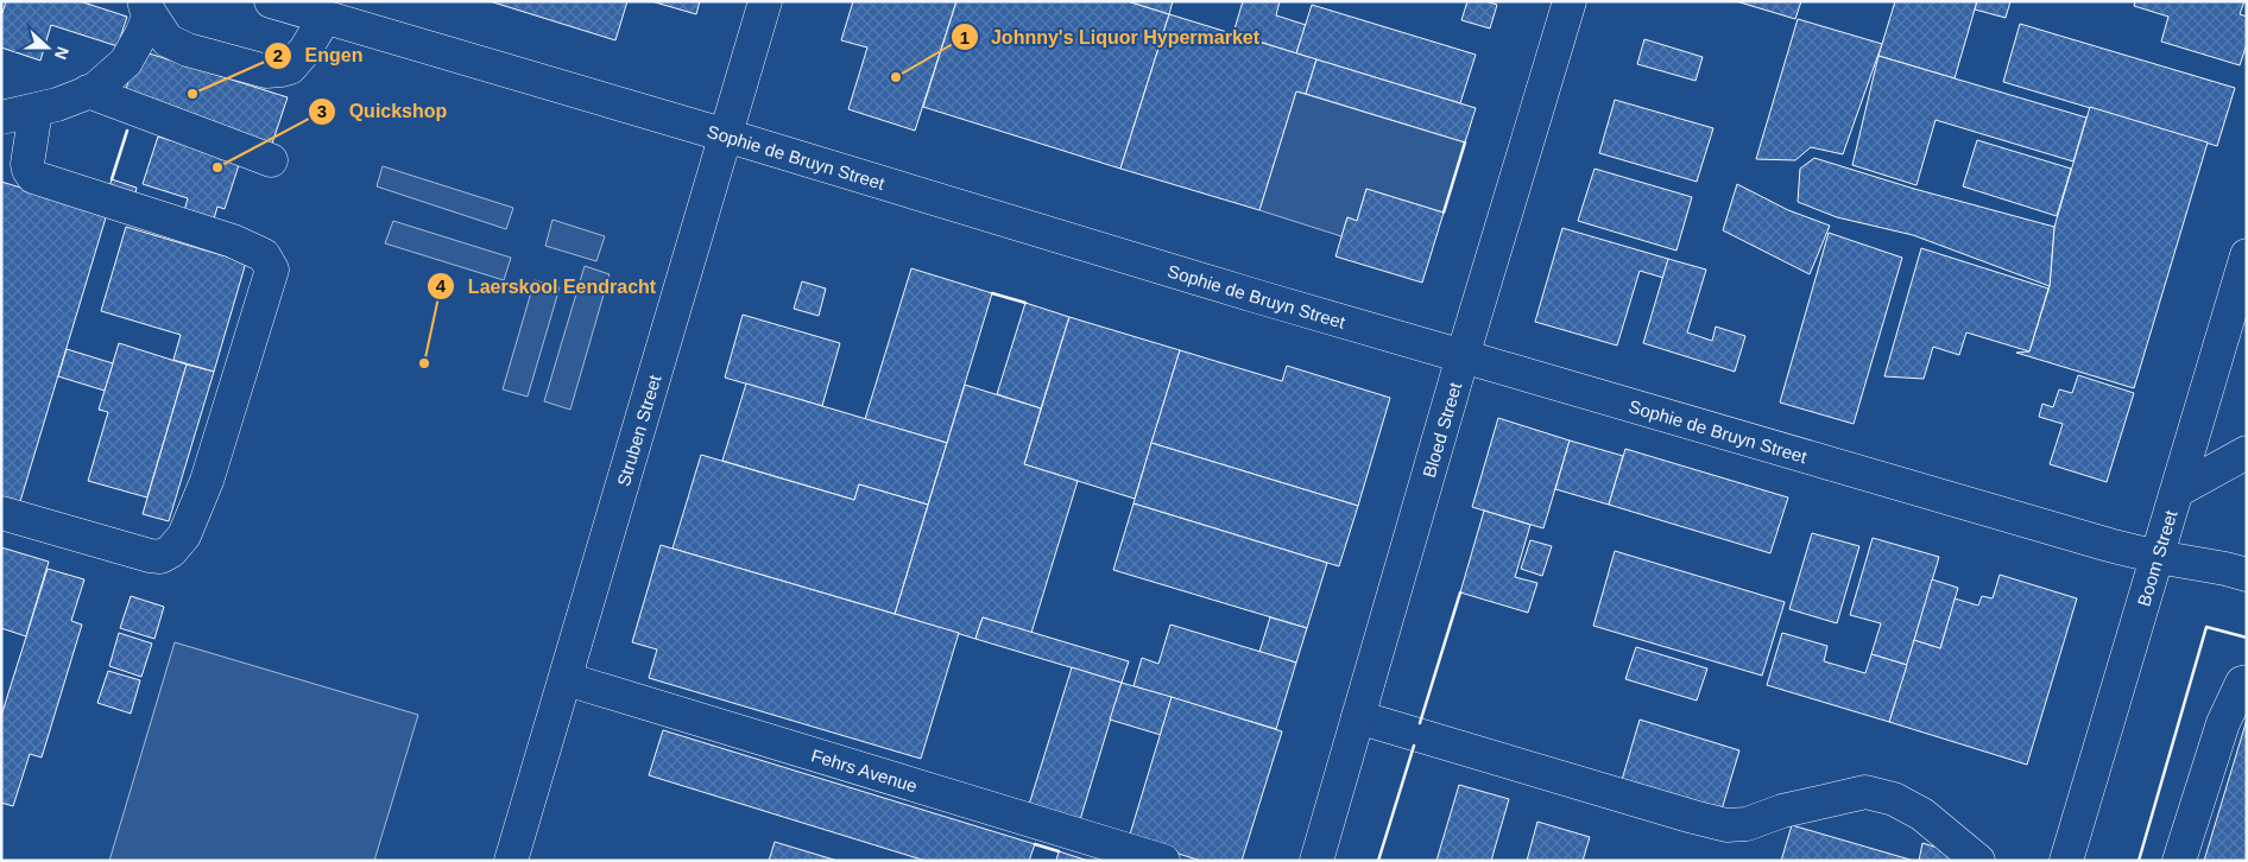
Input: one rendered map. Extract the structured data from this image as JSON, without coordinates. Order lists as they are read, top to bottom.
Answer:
{
  "streets": {
    "main road": [
      "Sophie de Bruyn Street",
      "Struben Street",
      "Bloed Street",
      "Boom Street",
      "Fehrs Avenue"
    ]
  },
  "crossings": [
    ["Sophie de Bruyn Street", "Struben Street"],
    ["Sophie de Bruyn Street", "Bloed Street"],
    ["Sophie de Bruyn Street", "Boom Street"],
    ["Struben Street", "Fehrs Avenue"]
  ],
  "places": [
    "Johnny's Liquor Hypermarket",
    "Engen",
    "Quickshop",
    "Laerskool Eendracht"
  ],
  "north": "right"
}
